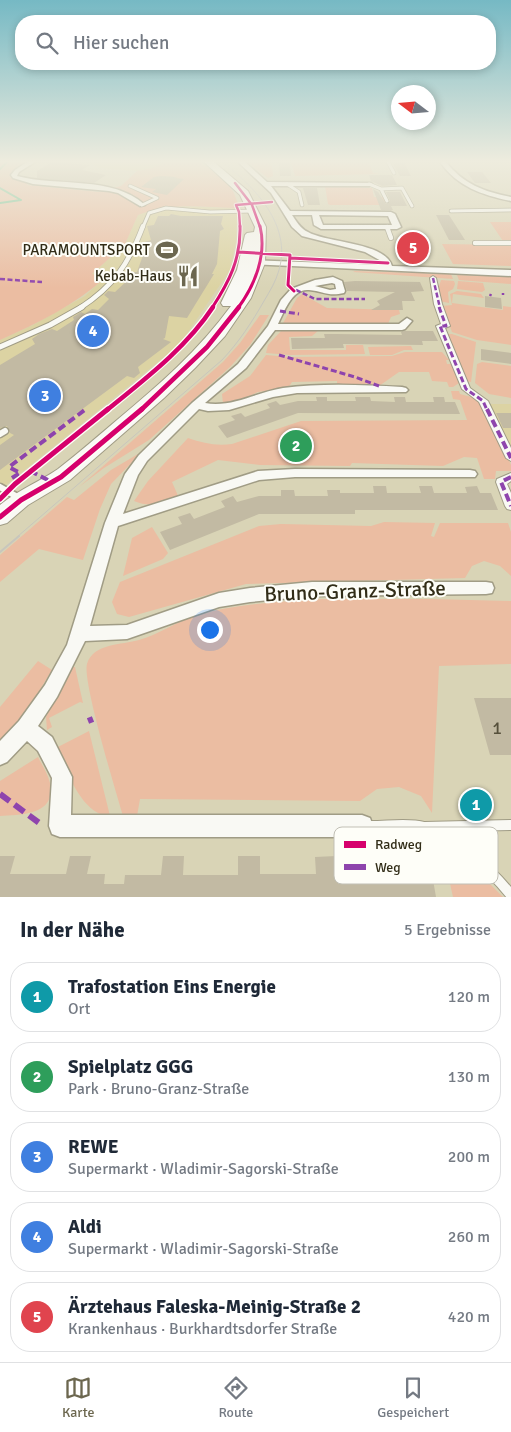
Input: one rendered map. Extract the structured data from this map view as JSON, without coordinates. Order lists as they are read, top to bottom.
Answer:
{
  "streets": {
    "street": ["Bruno-Granz-Straße"]
  },
  "places": {
    "sports": ["PARAMOUNTSPORT"],
    "restaurant": ["Kebab-Haus"]
  },
  "house_numbers": ["1"],
  "legend": ["Radweg", "Weg"],
  "north": "left",
  "page": {
    "search": "Hier suchen",
    "pins": [
      "5",
      "4",
      "3",
      "2",
      "1"
    ],
    "heading": ["In der Nähe", "5 Ergebnisse"],
    "list": [
      {
        "mark": "1",
        "name": "Trafostation Eins Energie",
        "note": "Ort",
        "value": "120 m"
      },
      {
        "mark": "2",
        "name": "Spielplatz GGG",
        "note": "Park · Bruno-Granz-Straße",
        "value": "130 m"
      },
      {
        "mark": "3",
        "name": "REWE",
        "note": "Supermarkt · Wladimir-Sagorski-Straße",
        "value": "200 m"
      },
      {
        "mark": "4",
        "name": "Aldi",
        "note": "Supermarkt · Wladimir-Sagorski-Straße",
        "value": "260 m"
      },
      {
        "mark": "5",
        "name": "Ärztehaus Faleska-Meinig-Straße 2",
        "note": "Krankenhaus · Burkhardtsdorfer Straße",
        "value": "420 m"
      }
    ],
    "nav": ["Karte", "Route", "Gespeichert"]
  }
}
